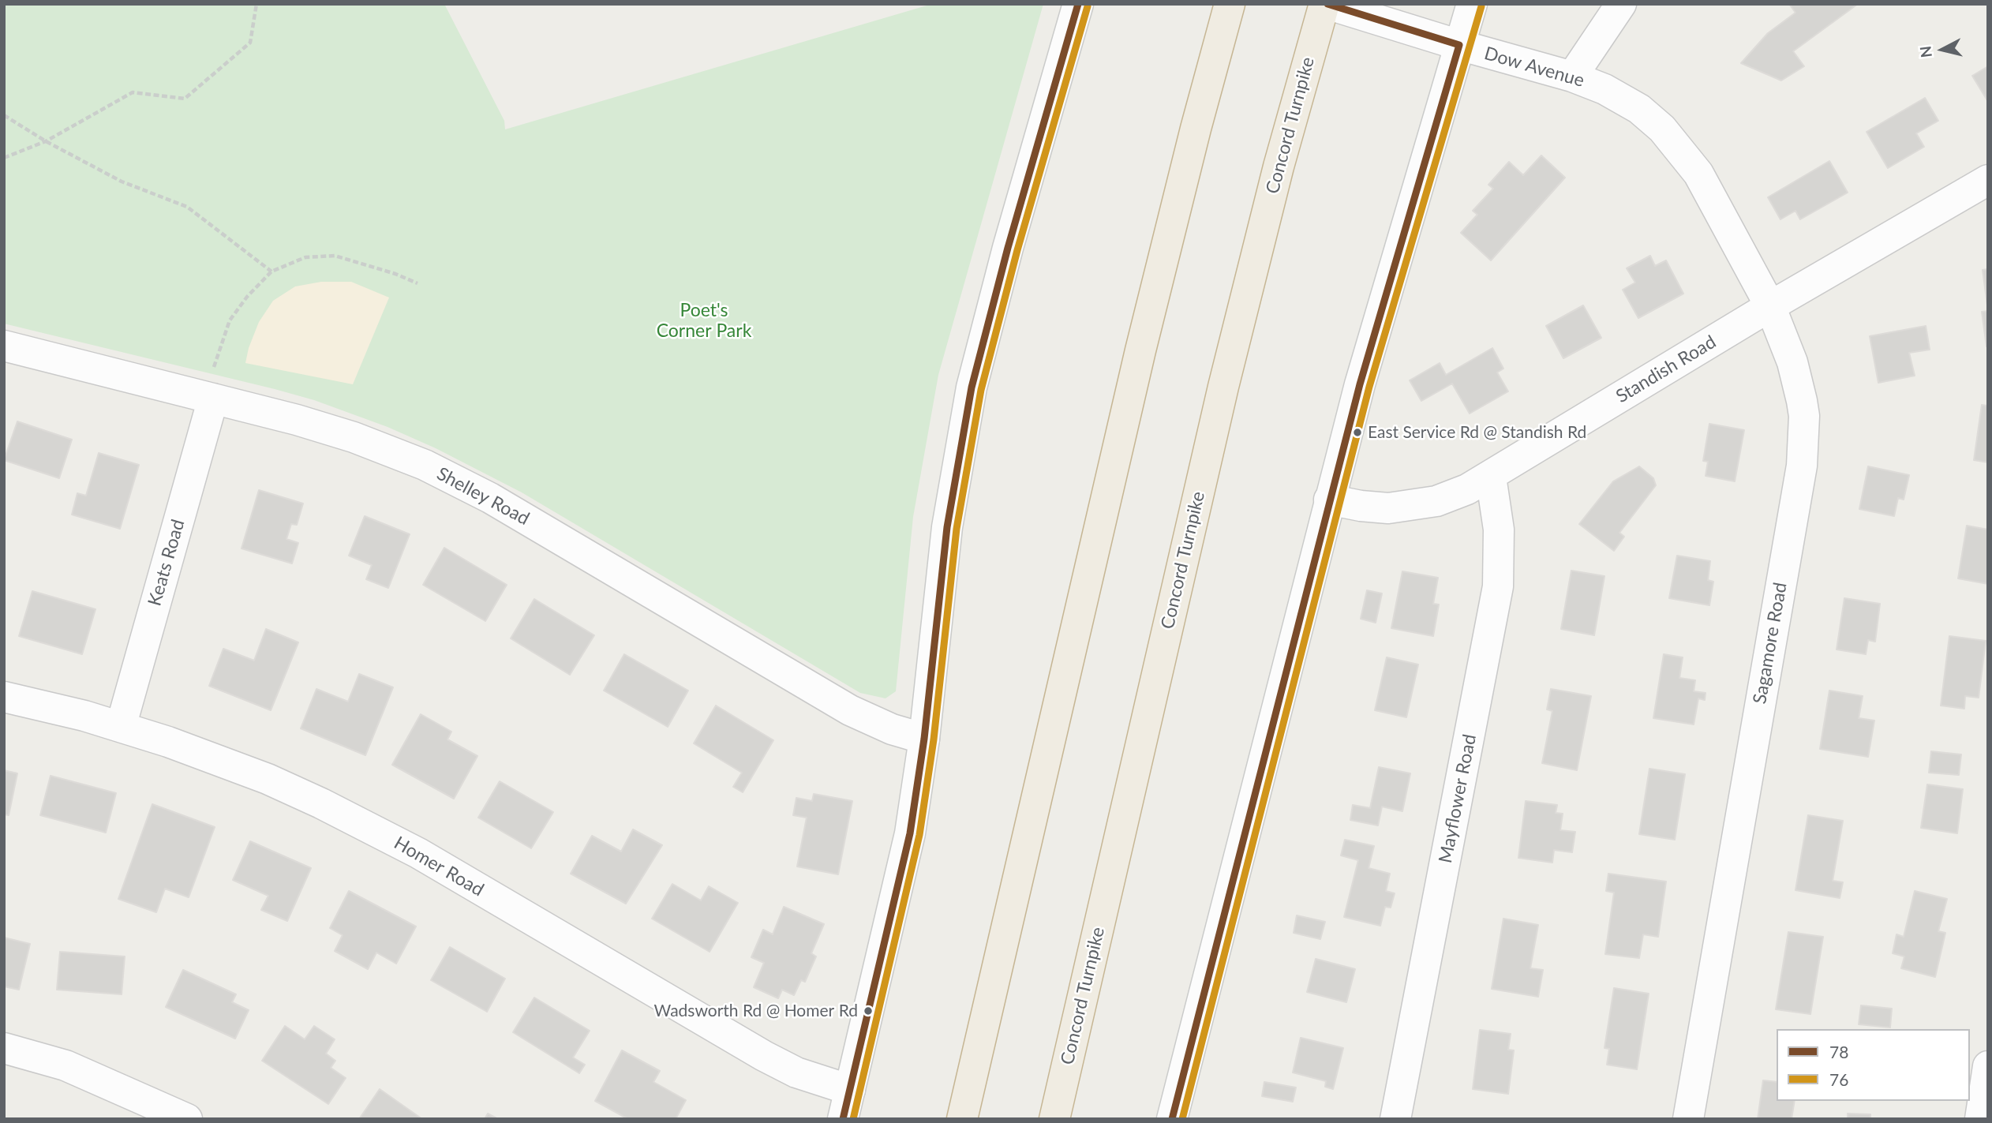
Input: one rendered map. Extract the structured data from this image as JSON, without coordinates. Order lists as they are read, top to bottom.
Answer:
{
  "streets": {
    "highway": ["Concord Turnpike"],
    "street": [
      "Dow Avenue",
      "Standish Road",
      "Shelley Road",
      "Keats Road",
      "Sagamore Road",
      "Mayflower Road",
      "Homer Road"
    ]
  },
  "crossings": [
    ["Dow Avenue", "Concord Turnpike"],
    ["Dow Avenue", "Sagamore Road"],
    ["Standish Road", "Sagamore Road"],
    ["Standish Road", "Mayflower Road"],
    ["Shelley Road", "Keats Road"],
    ["Keats Road", "Homer Road"]
  ],
  "parks": ["Poet's Corner Park"],
  "places": ["East Service Rd @ Standish Rd", "Wadsworth Rd @ Homer Rd"],
  "lines": ["transit line 78", "transit line 76"],
  "legend": ["78", "76"],
  "north": "left"
}
